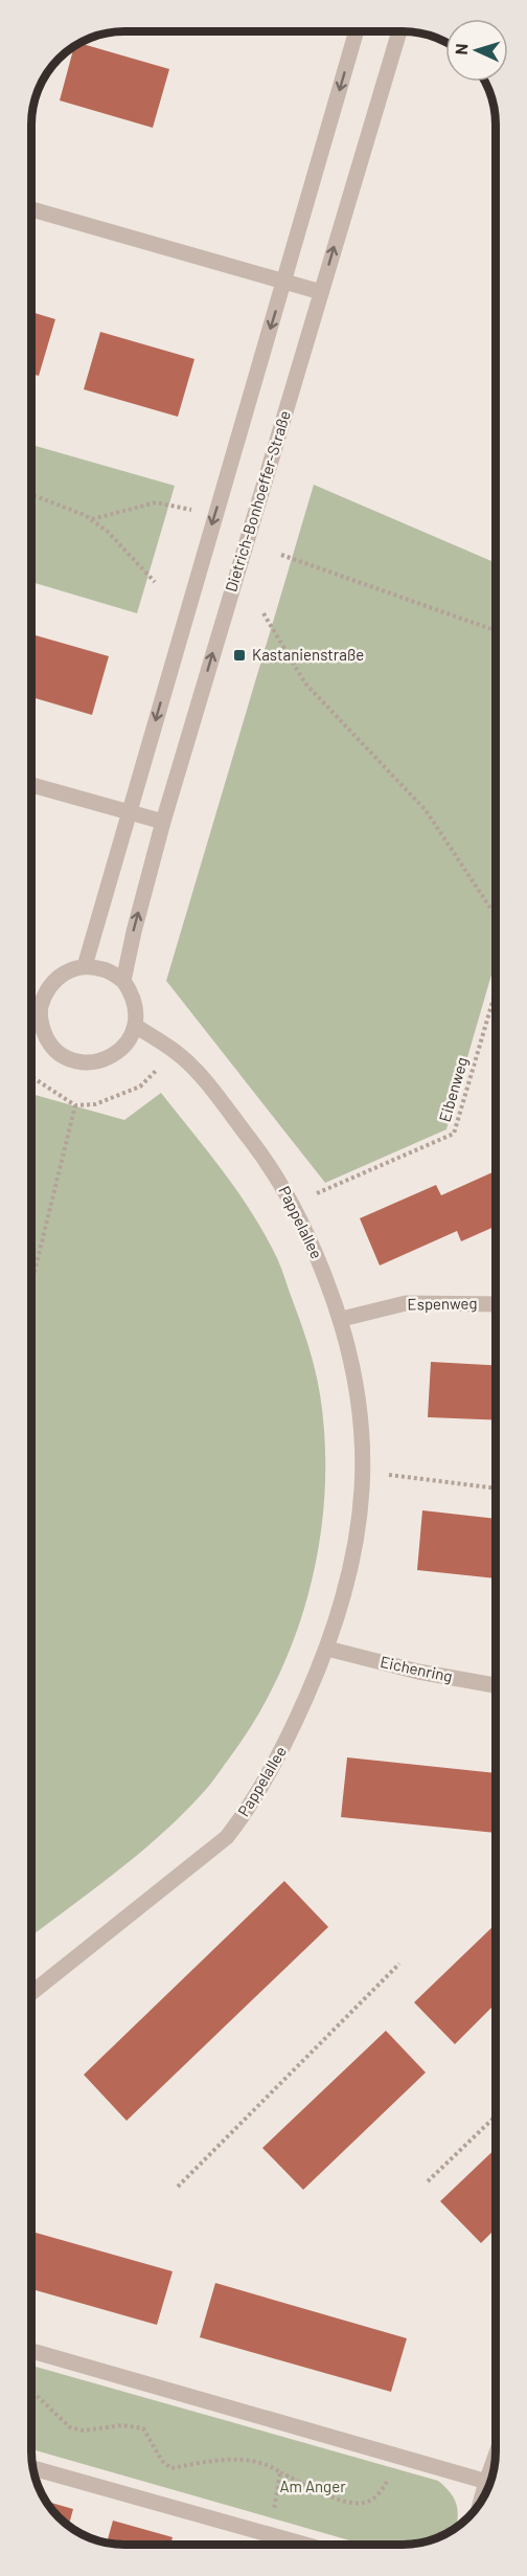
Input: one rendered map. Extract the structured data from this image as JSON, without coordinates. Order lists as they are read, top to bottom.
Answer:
{
  "streets": {
    "street": [
      "Dietrich-Bonhoeffer-Straße",
      "Pappelallee",
      "Espenweg",
      "Eichenring"
    ],
    "path": ["Eibenweg"]
  },
  "crossings": [
    ["Dietrich-Bonhoeffer-Straße", "Pappelallee"],
    ["Eibenweg", "Pappelallee"],
    ["Pappelallee", "Espenweg"],
    ["Pappelallee", "Eichenring"]
  ],
  "parks": ["Am Anger"],
  "places": {
    "transit": ["Kastanienstraße"]
  },
  "north": "left"
}
